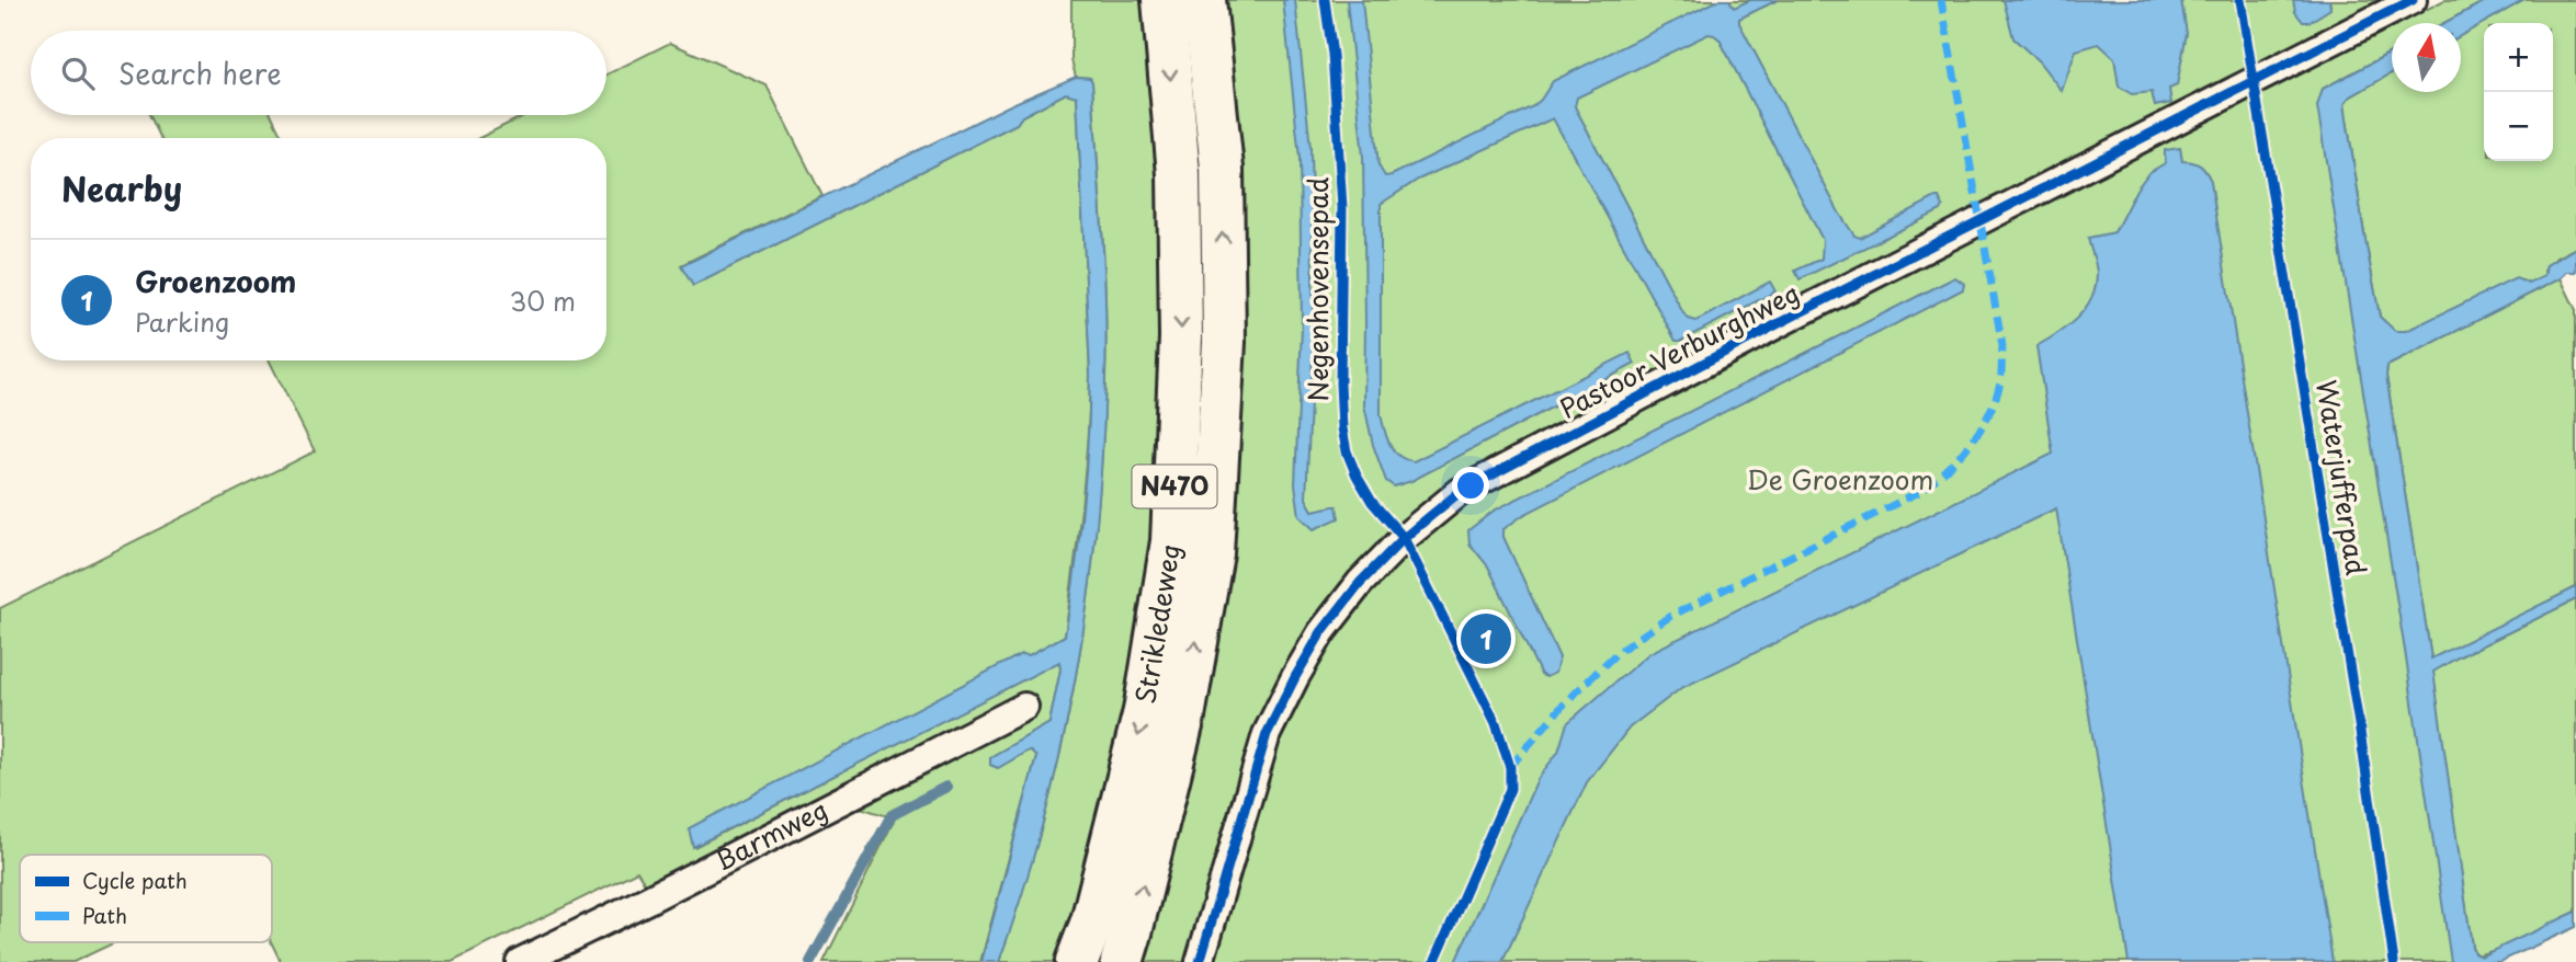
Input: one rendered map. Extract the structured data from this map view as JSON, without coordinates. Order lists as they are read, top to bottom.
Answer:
{
  "streets": {
    "main road": ["N470", "Strikledeweg"],
    "street": ["Pastoor Verburghweg", "Barmweg"],
    "cycle path": ["Negenhovensepad", "Waterjufferpad"]
  },
  "parks": ["De Groenzoom"],
  "legend": ["Cycle path", "Path"],
  "north": "top",
  "page": {
    "map_buttons": ["+", "−"],
    "search": "Search here",
    "heading": "Nearby",
    "list": [
      {
        "mark": "1",
        "name": "Groenzoom",
        "note": "Parking",
        "value": "30 m"
      }
    ],
    "pins": "1"
  }
}
